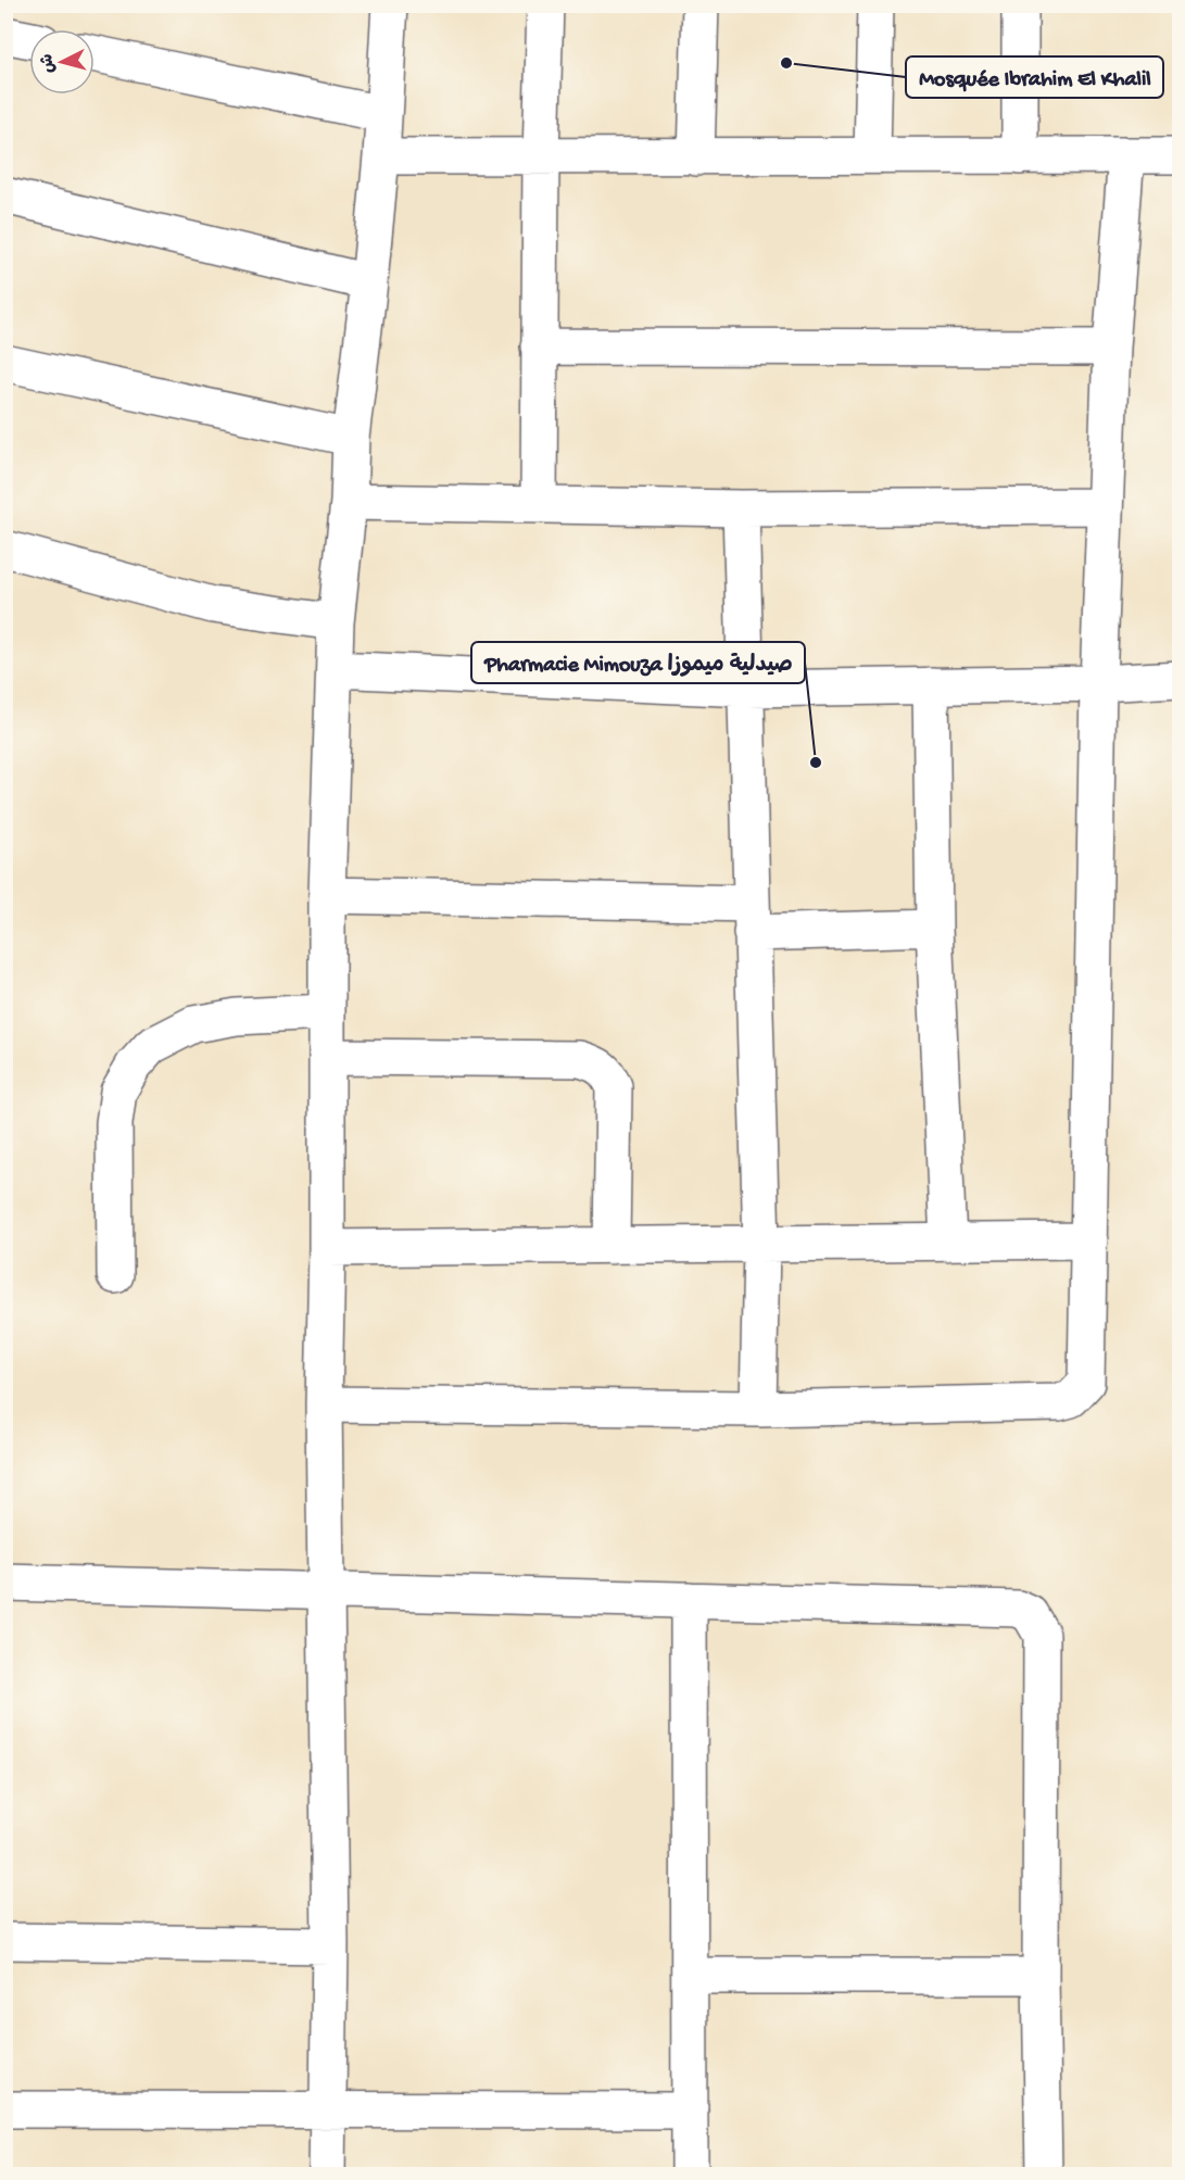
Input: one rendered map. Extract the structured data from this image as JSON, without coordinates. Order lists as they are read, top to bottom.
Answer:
{
  "places": ["Mosquée Ibrahim El Khalil", "Pharmacie Mimouza صيدلية ميموزا"],
  "north": "left"
}
